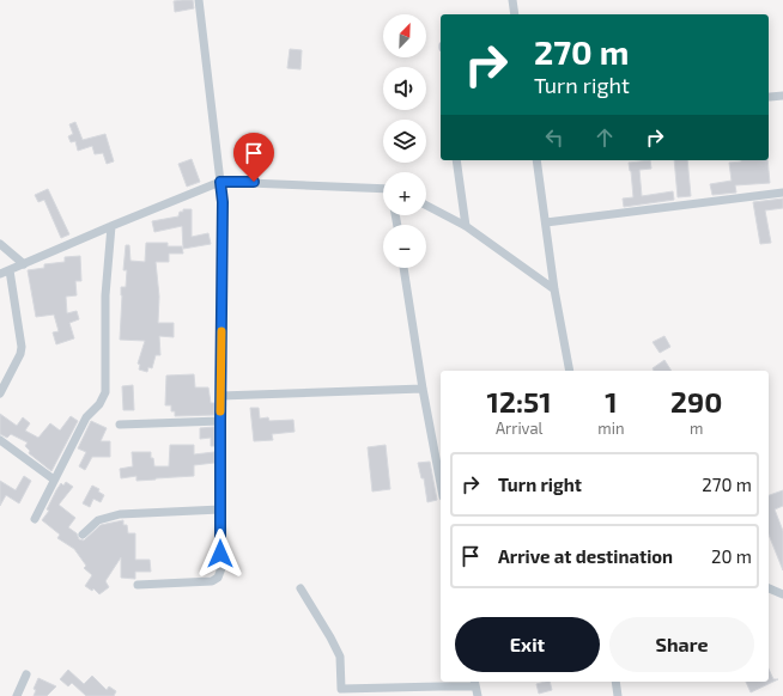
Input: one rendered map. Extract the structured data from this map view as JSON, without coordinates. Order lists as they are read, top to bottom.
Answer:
{
  "north": "top right",
  "page": {
    "map_buttons": ["+", "−"],
    "turn": ["270 m", "Turn right"],
    "eta": [
      "12:51",
      "Arrival",
      "1",
      "min",
      "290",
      "m"
    ],
    "list": [
      {
        "name": "Turn right",
        "value": "270 m"
      },
      {
        "name": "Arrive at destination",
        "value": "20 m"
      }
    ],
    "buttons": ["Exit", "Share"]
  }
}
